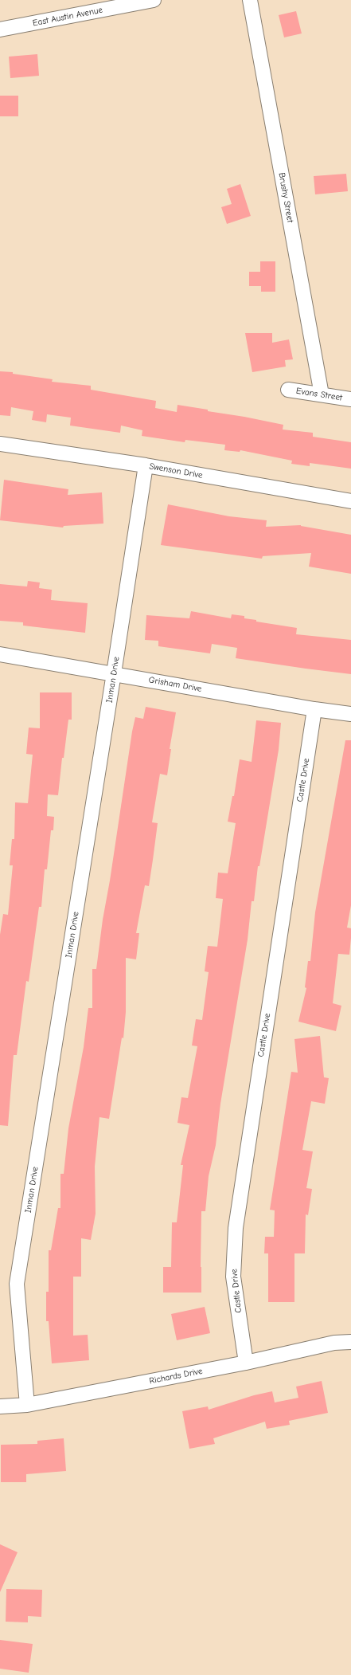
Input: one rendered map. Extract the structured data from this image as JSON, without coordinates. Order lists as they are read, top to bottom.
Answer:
{
  "streets": {
    "street": [
      "East Austin Avenue",
      "Brushy Street",
      "Evans Street",
      "Swenson Drive",
      "Inman Drive",
      "Grisham Drive",
      "Castle Drive",
      "Richards Drive"
    ]
  },
  "crossings": [
    ["Brushy Street", "Evans Street"],
    ["Swenson Drive", "Inman Drive"],
    ["Inman Drive", "Grisham Drive"],
    ["Inman Drive", "Richards Drive"],
    ["Grisham Drive", "Castle Drive"],
    ["Castle Drive", "Richards Drive"]
  ]
}
